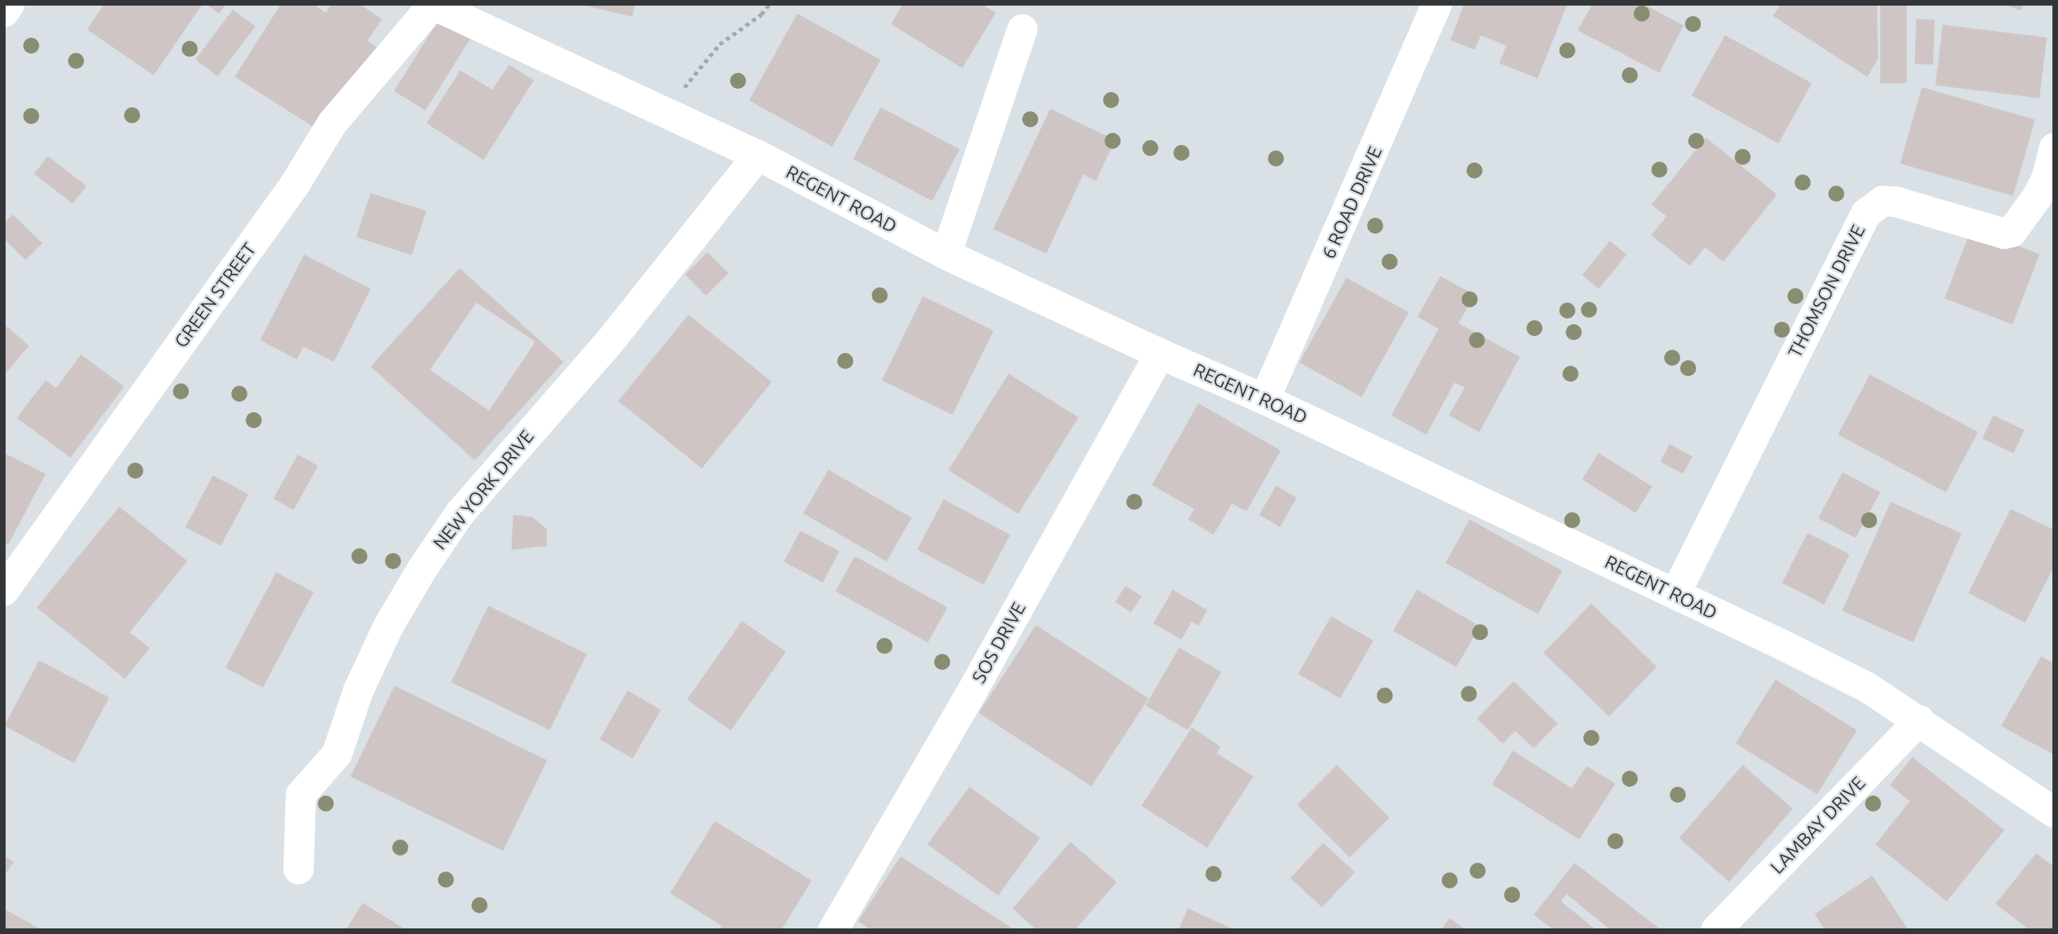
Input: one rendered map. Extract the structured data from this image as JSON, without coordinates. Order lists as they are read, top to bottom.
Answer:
{
  "streets": {
    "street": [
      "REGENT ROAD",
      "6 ROAD DRIVE",
      "THOMSON DRIVE",
      "GREEN STREET",
      "NEW YORK DRIVE",
      "SOS DRIVE",
      "LAMBAY DRIVE"
    ]
  },
  "crossings": [
    ["REGENT ROAD", "6 ROAD DRIVE"],
    ["REGENT ROAD", "THOMSON DRIVE"],
    ["REGENT ROAD", "GREEN STREET"],
    ["REGENT ROAD", "NEW YORK DRIVE"],
    ["REGENT ROAD", "SOS DRIVE"],
    ["REGENT ROAD", "LAMBAY DRIVE"]
  ]
}
